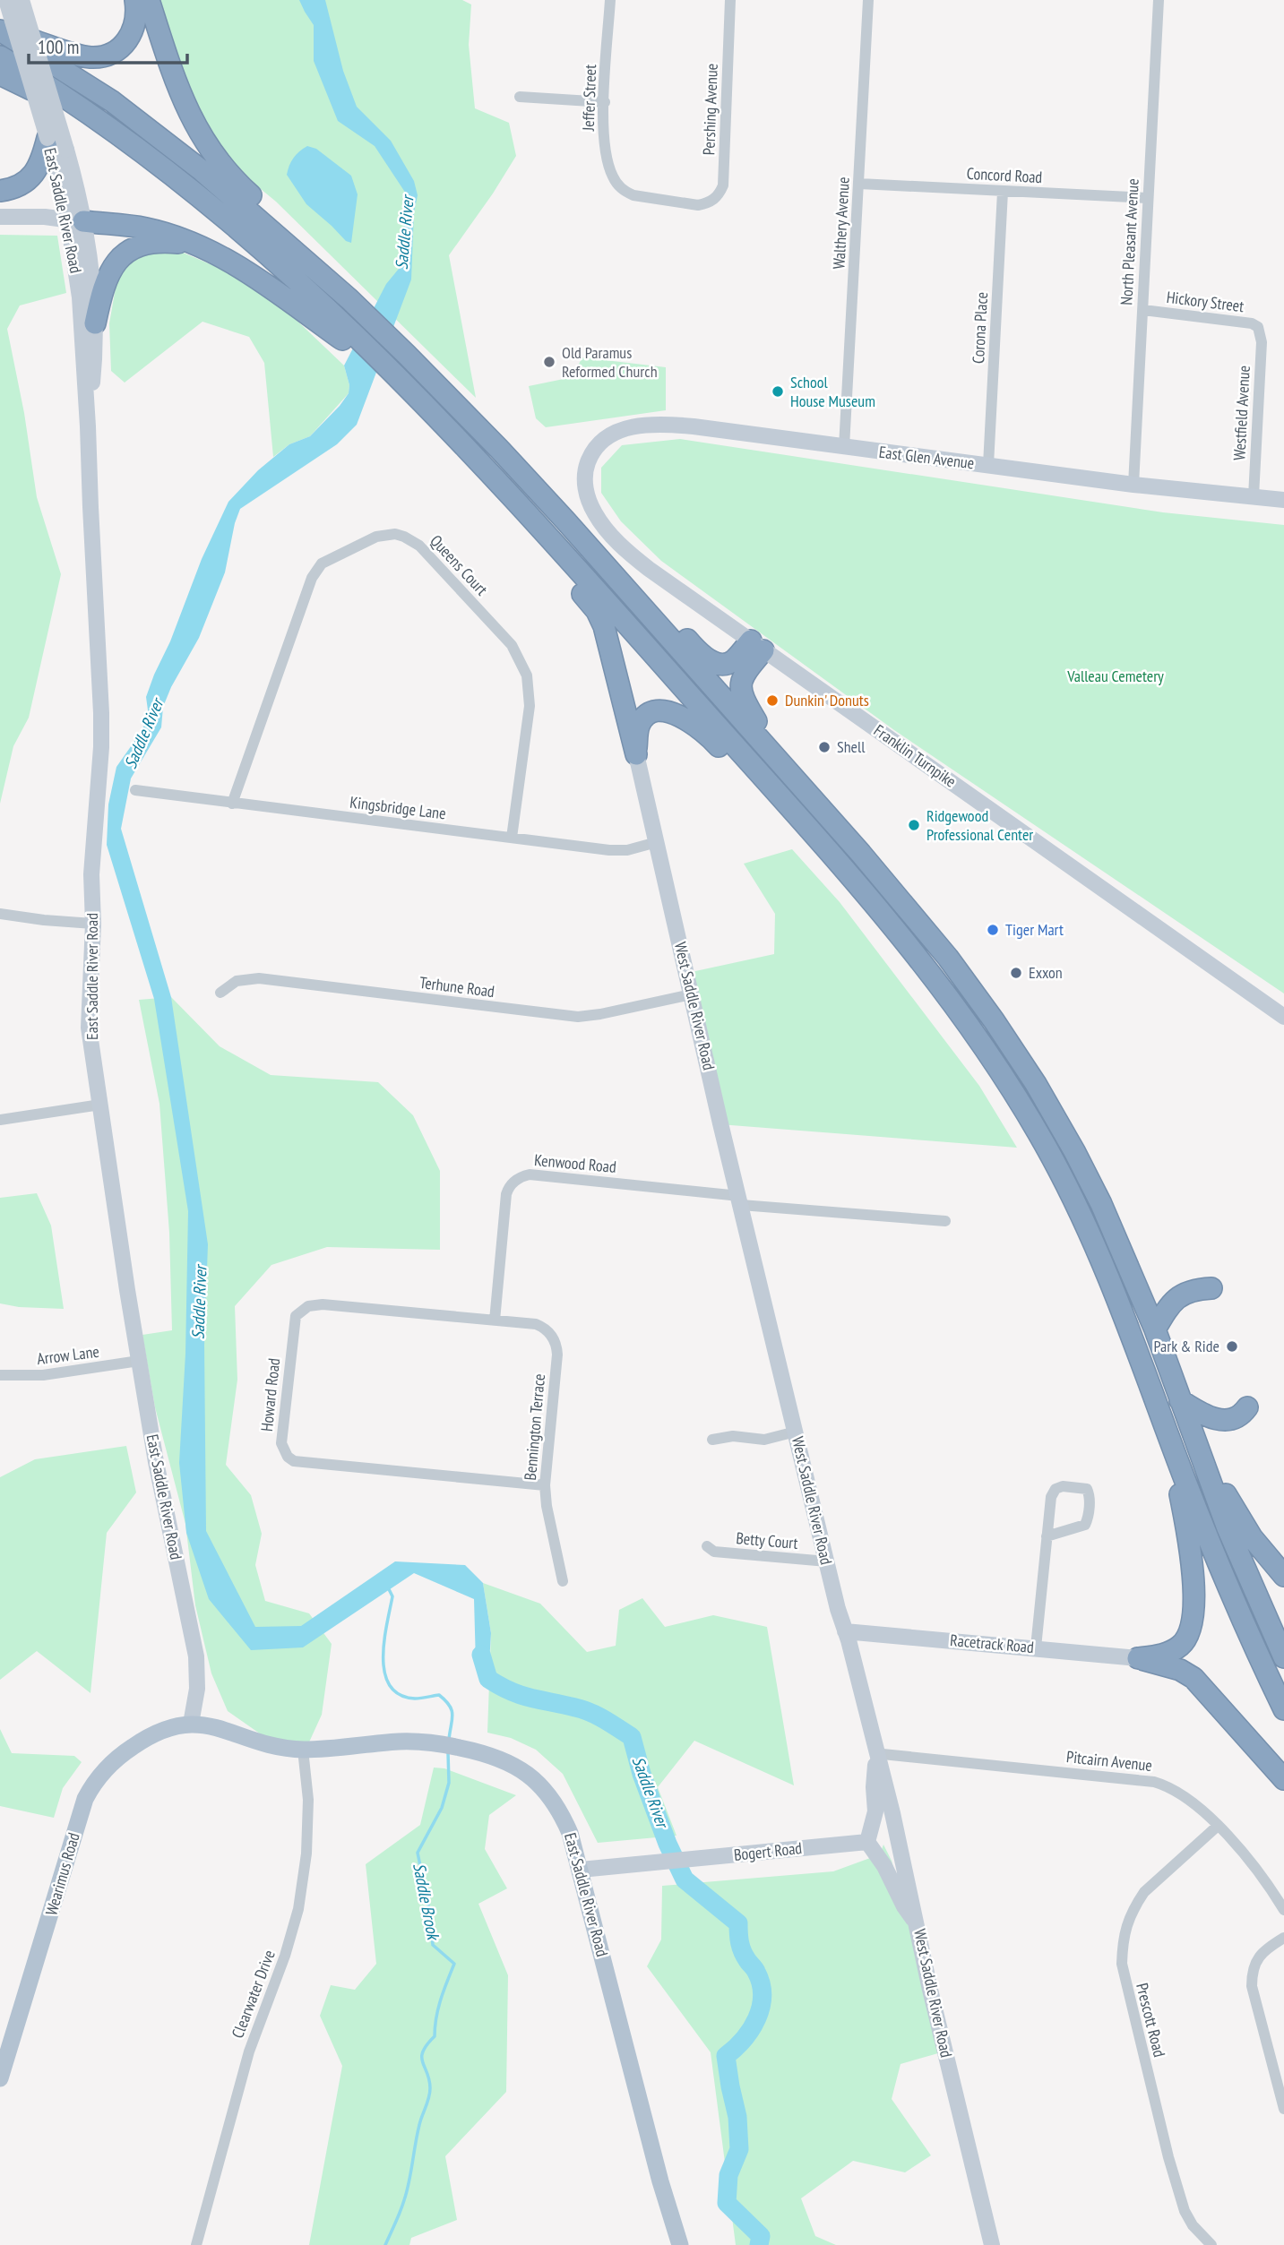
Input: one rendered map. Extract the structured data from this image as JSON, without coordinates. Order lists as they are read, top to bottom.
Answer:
{
  "streets": {
    "main road": ["East Saddle River Road", "Wearimus Road"],
    "street": [
      "Jeffer Street",
      "Pershing Avenue",
      "Concord Road",
      "Walthery Avenue",
      "North Pleasant Avenue",
      "Hickory Street",
      "Corona Place",
      "Westfield Avenue",
      "East Glen Avenue",
      "Queens Court",
      "Franklin Turnpike",
      "Kingsbridge Lane",
      "Terhune Road",
      "West Saddle River Road",
      "Kenwood Road",
      "Arrow Lane",
      "Howard Road",
      "Bennington Terrace",
      "Betty Court",
      "Racetrack Road",
      "Pitcairn Avenue",
      "Bogert Road",
      "Clearwater Drive",
      "Prescott Road"
    ]
  },
  "crossings": [
    ["Jeffer Street", "Pershing Avenue"],
    ["Concord Road", "Walthery Avenue"],
    ["Concord Road", "North Pleasant Avenue"],
    ["Concord Road", "Corona Place"],
    ["East Saddle River Road", "Arrow Lane"],
    ["East Saddle River Road", "Bogert Road"],
    ["East Saddle River Road", "Wearimus Road"],
    ["East Saddle River Road", "Clearwater Drive"],
    ["Walthery Avenue", "East Glen Avenue"],
    ["North Pleasant Avenue", "Hickory Street"],
    ["North Pleasant Avenue", "East Glen Avenue"],
    ["Hickory Street", "Westfield Avenue"],
    ["Corona Place", "East Glen Avenue"],
    ["Westfield Avenue", "East Glen Avenue"],
    ["East Glen Avenue", "Franklin Turnpike"],
    ["Queens Court", "Kingsbridge Lane"],
    ["Kingsbridge Lane", "West Saddle River Road"],
    ["Terhune Road", "West Saddle River Road"],
    ["West Saddle River Road", "Kenwood Road"],
    ["West Saddle River Road", "Betty Court"],
    ["West Saddle River Road", "Racetrack Road"],
    ["West Saddle River Road", "Pitcairn Avenue"],
    ["Kenwood Road", "Howard Road"],
    ["Kenwood Road", "Bennington Terrace"],
    ["Howard Road", "Bennington Terrace"],
    ["Pitcairn Avenue", "Prescott Road"]
  ],
  "water": ["Saddle River", "Saddle Brook"],
  "parks": ["Valleau Cemetery"],
  "places": [
    "Old Paramus Reformed Church",
    "School House Museum",
    "Dunkin' Donuts",
    "Shell",
    "Ridgewood Professional Center",
    "Tiger Mart",
    "Exxon",
    "Park & Ride"
  ],
  "scale_bar": "100 m"
}
